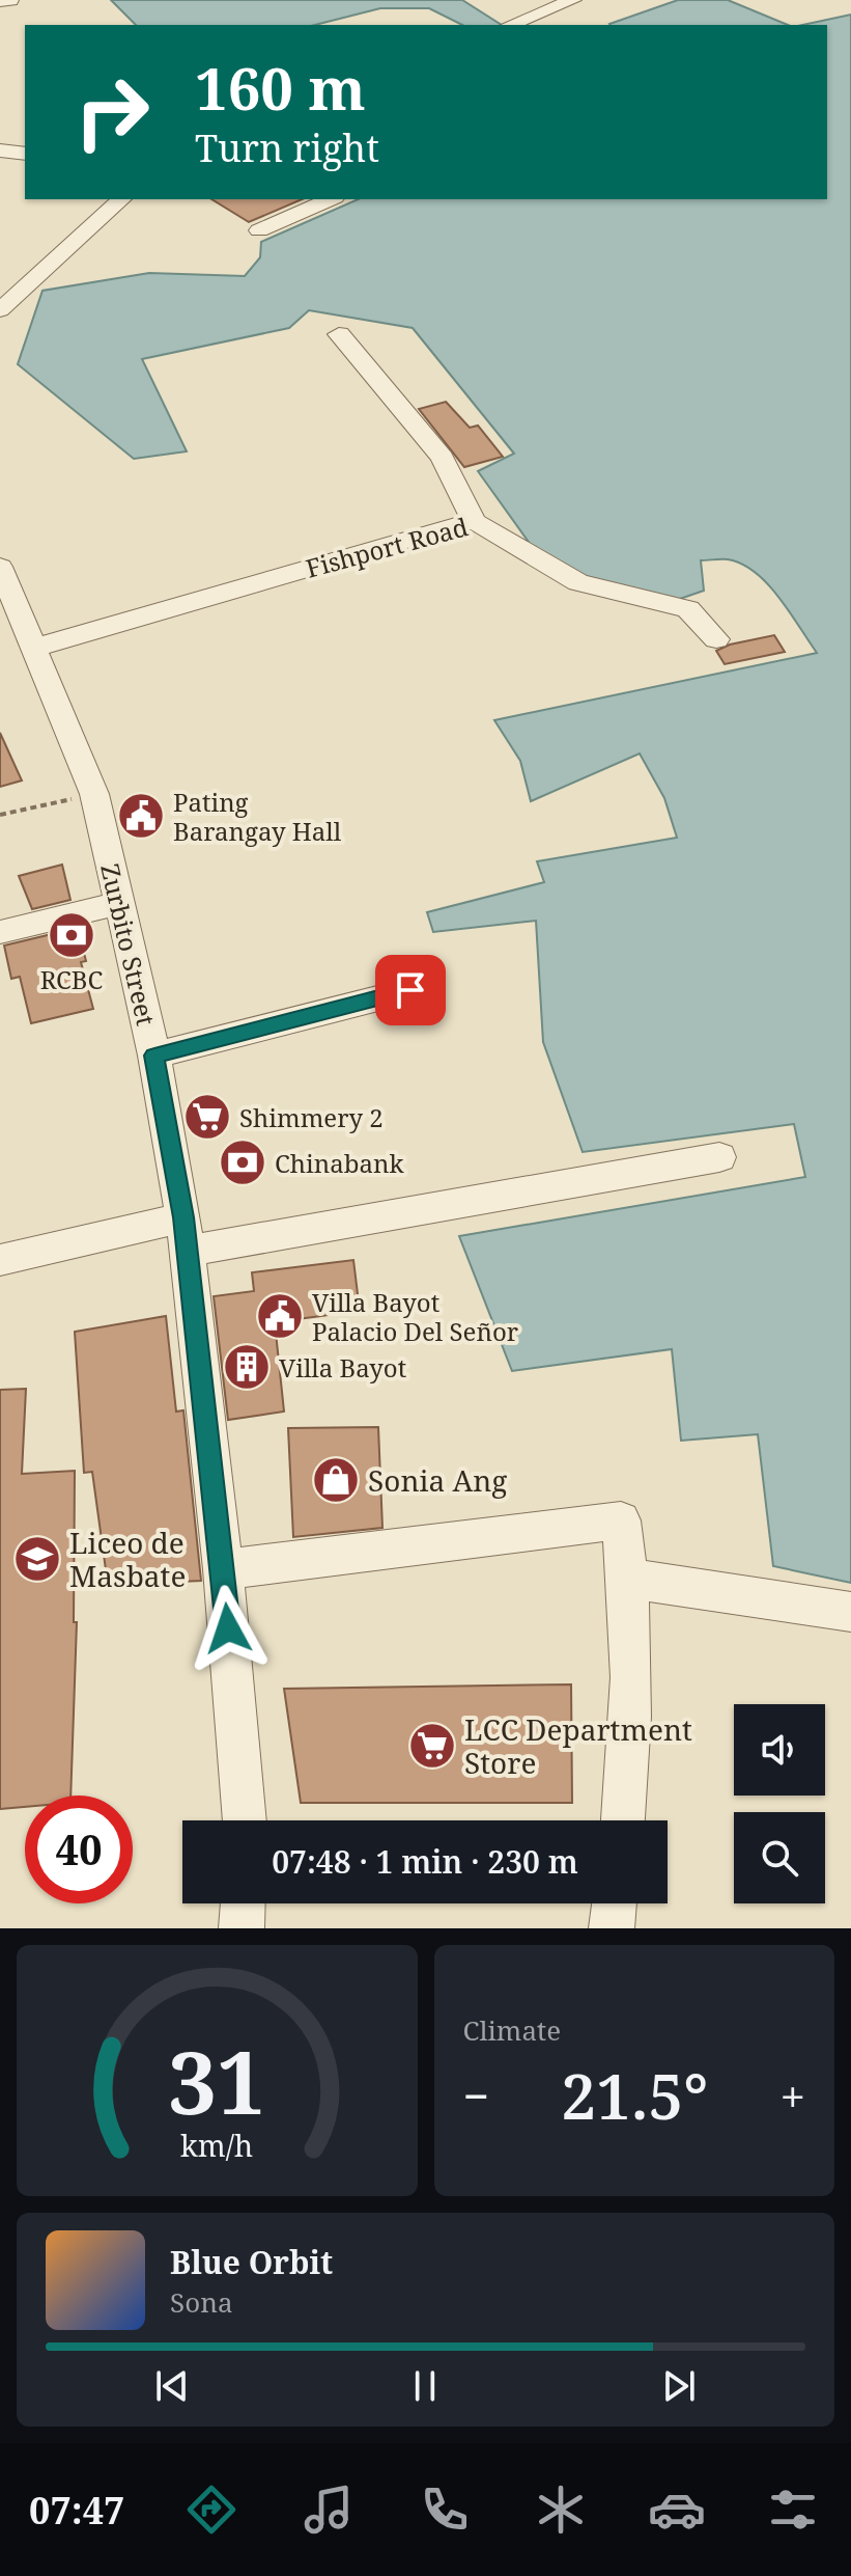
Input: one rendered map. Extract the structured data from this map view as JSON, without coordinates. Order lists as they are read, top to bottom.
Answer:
{
  "streets": {
    "street": ["Fishport Road", "Zurbito Street"]
  },
  "crossings": [
    ["Fishport Road", "Zurbito Street"]
  ],
  "places": {
    "public building": ["Pating Barangay Hall", "Villa Bayot Palacio Del Señor"],
    "bank": ["RCBC", "Chinabank"],
    "supermarket": ["Shimmery 2", "LCC Department Store"],
    "building": ["Villa Bayot"],
    "shop": ["Sonia Ang"],
    "school or university": ["Liceo de Masbate"]
  },
  "page": {
    "turn": ["160 m", "Turn right"],
    "limit": "40",
    "trip": "07:48 · 1 min · 230 m",
    "tile": "Climate",
    "heat": ["−", "21.5°", "+"],
    "song": ["Blue Orbit", "Sona"],
    "tabs": "07:47",
    "gauge": ["31", "km/h"]
  }
}
